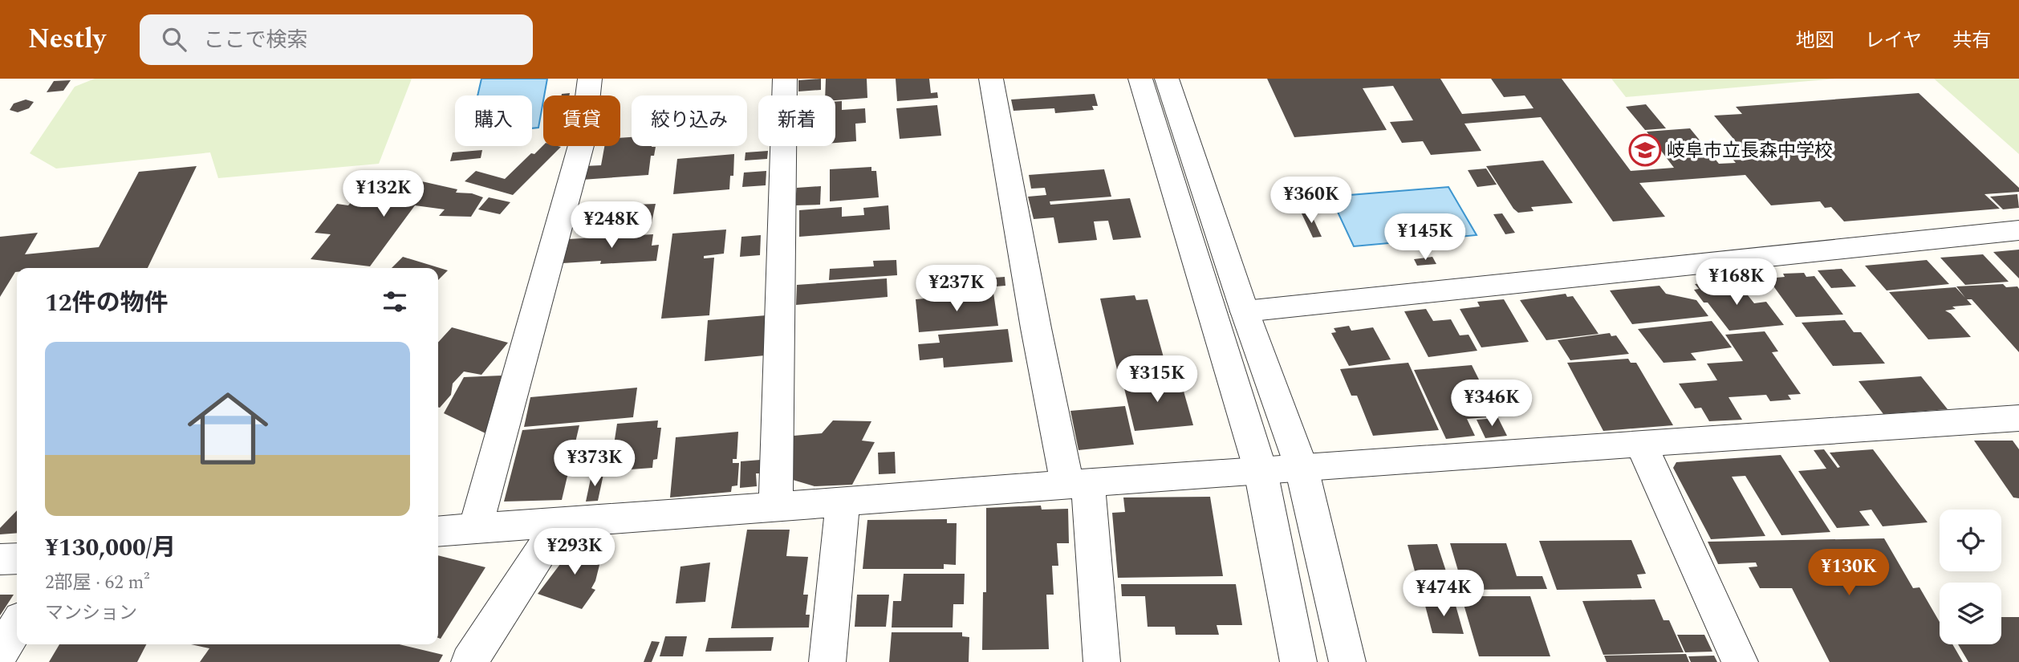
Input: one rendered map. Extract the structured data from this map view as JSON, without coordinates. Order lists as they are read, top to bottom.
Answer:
{
  "places": {
    "school or university": ["岐阜市立長森中学校"]
  },
  "page": {
    "header": "Nestly",
    "search": "ここで検索",
    "nav": ["地図", "レイヤ", "共有"],
    "chip": [
      "購入",
      "賃貸",
      "絞り込み",
      "新着"
    ],
    "price": [
      "¥132K",
      "¥360K",
      "¥248K",
      "¥145K",
      "¥168K",
      "¥237K",
      "¥315K",
      "¥346K",
      "¥373K",
      "¥293K",
      "¥130K",
      "¥474K"
    ],
    "heading": "12件の物件",
    "list": [
      {
        "name": "¥130,000/月",
        "note": "2部屋 · 62 m² · マンション"
      }
    ]
  }
}
